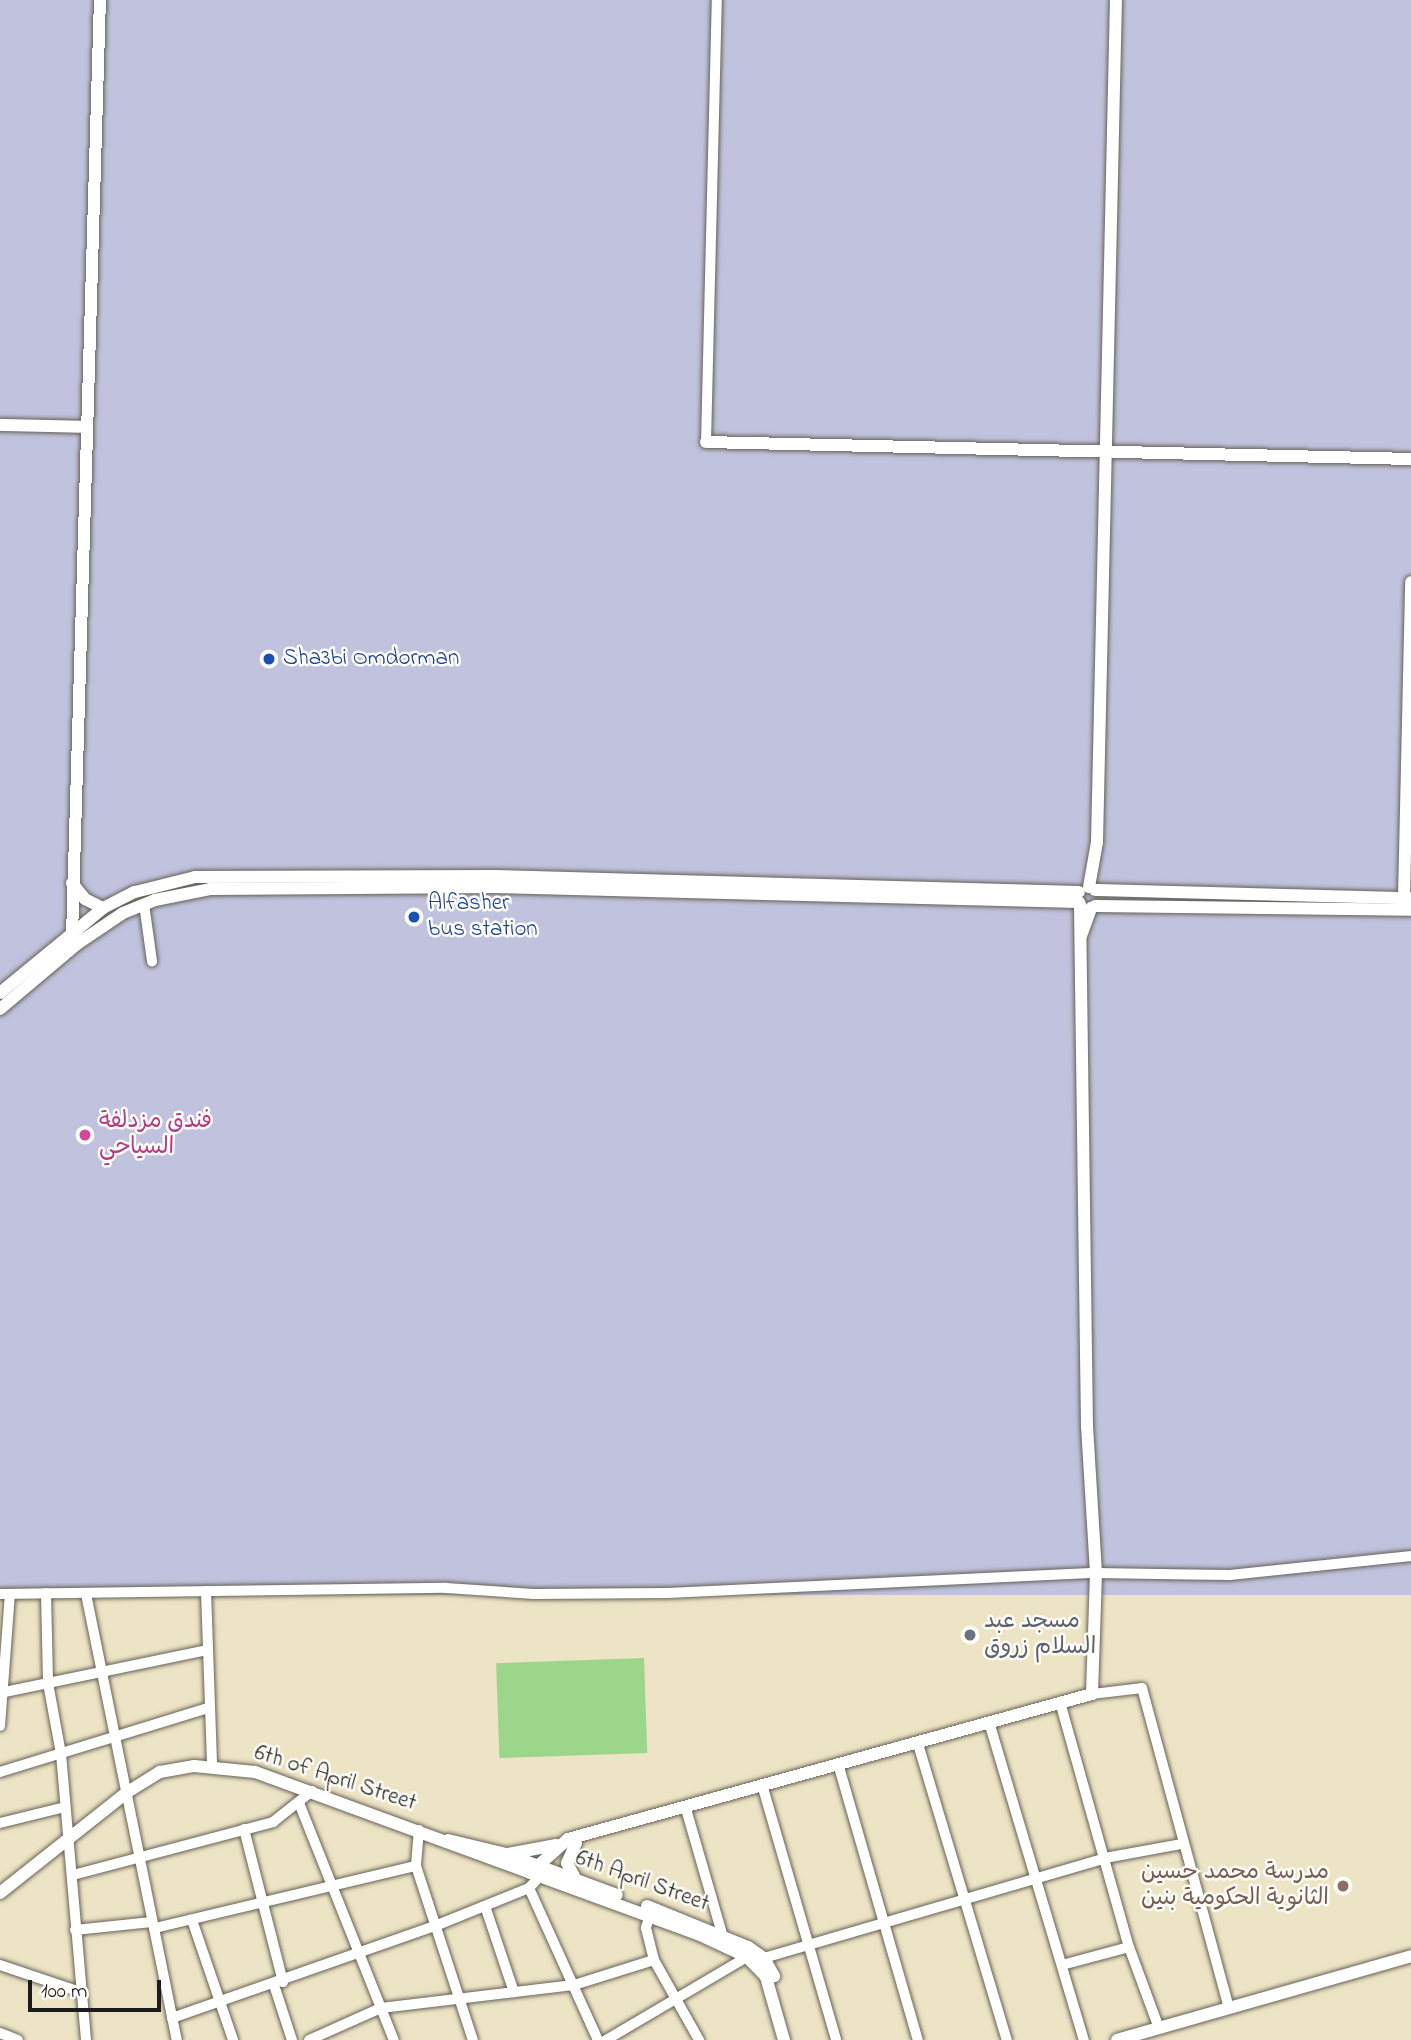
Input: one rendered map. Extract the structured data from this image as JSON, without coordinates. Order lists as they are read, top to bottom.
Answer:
{
  "streets": {
    "street": ["6th of April Street", "6th April Street"]
  },
  "crossings": [
    ["6th of April Street", "6th April Street"]
  ],
  "places": [
    "Sha3bi Omdorman",
    "Alfasher bus station",
    "فندق مزدلفة السياحي",
    "مسجد عبد السلام زروق",
    "مدرسة محمد حسين الثانوية الحكومية بنين"
  ],
  "scale_bar": "100 m"
}
